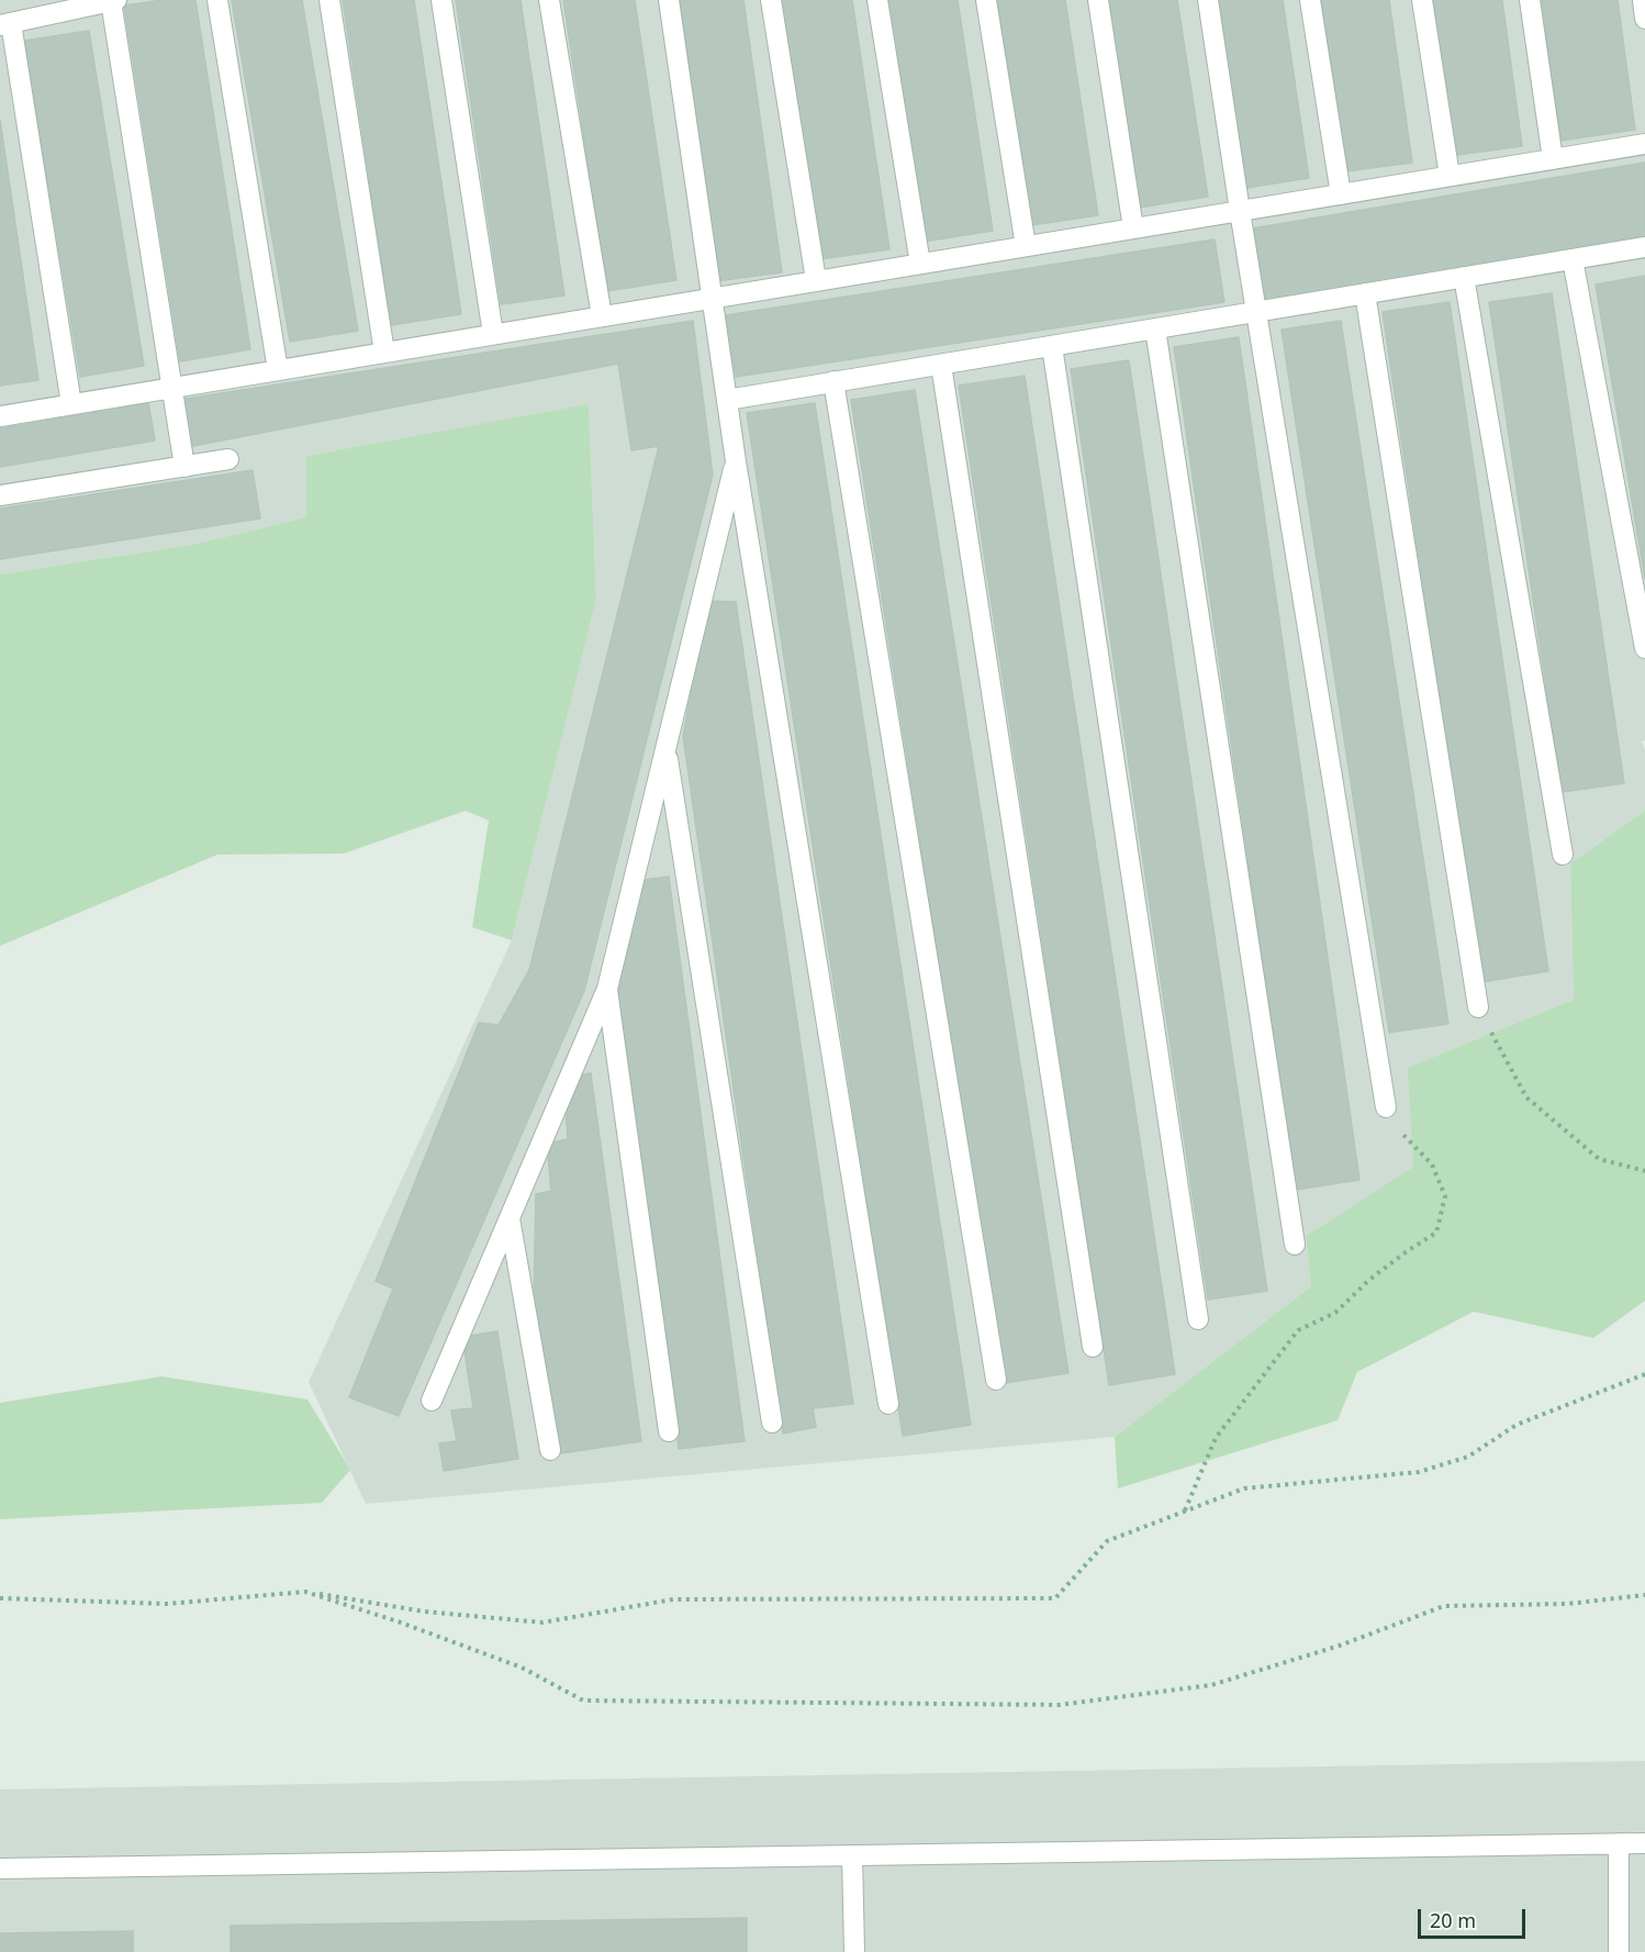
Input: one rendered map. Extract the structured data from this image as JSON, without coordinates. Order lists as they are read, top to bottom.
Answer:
{
  "scale_bar": "20 m"
}
